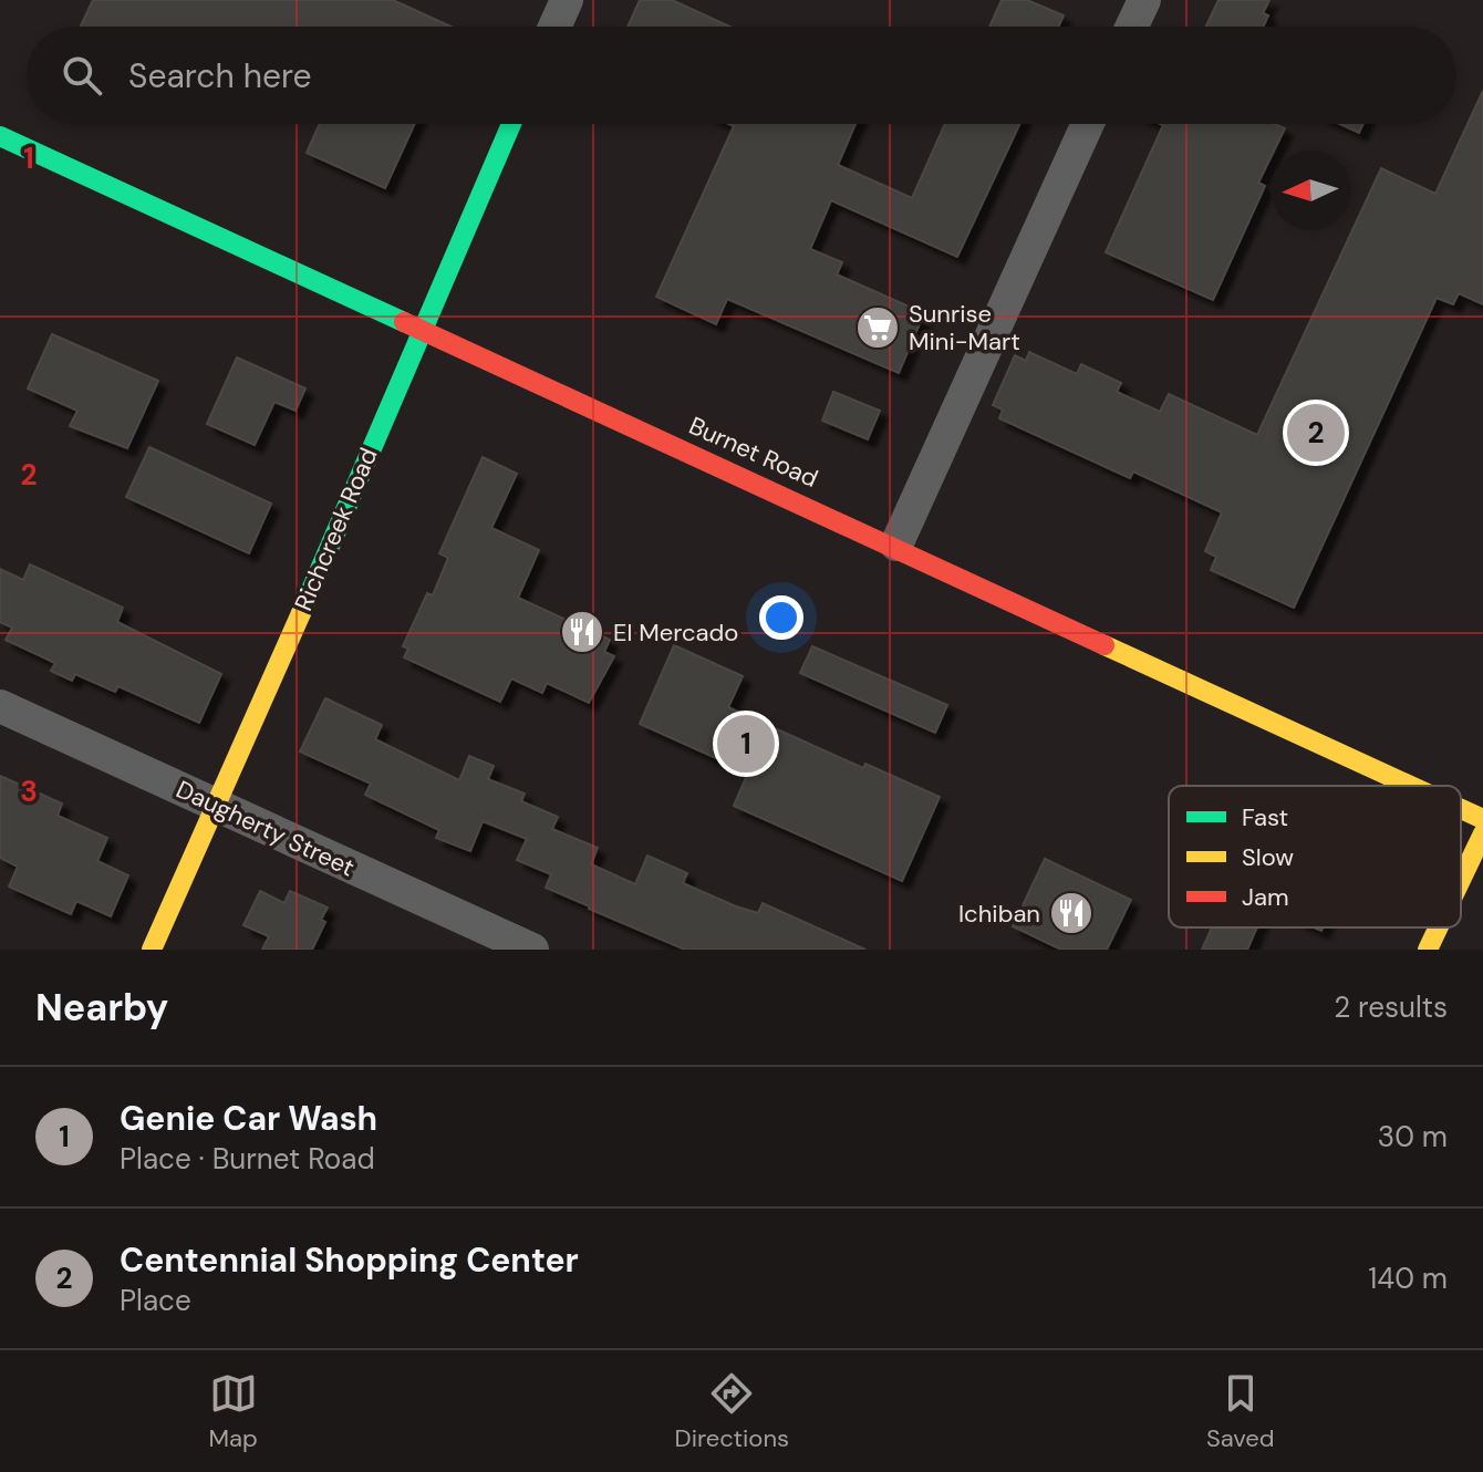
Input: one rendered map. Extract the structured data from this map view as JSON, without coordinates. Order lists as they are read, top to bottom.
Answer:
{
  "streets": {
    "main road": ["Burnet Road", "Richcreek Road"],
    "street": ["Daugherty Street"]
  },
  "crossings": [
    ["Burnet Road", "Richcreek Road"],
    ["Richcreek Road", "Daugherty Street"]
  ],
  "places": {
    "supermarket": ["Sunrise Mini-Mart"],
    "restaurant": ["El Mercado", "Ichiban"]
  },
  "legend": ["Fast", "Slow", "Jam"],
  "north": "left",
  "page": {
    "search": "Search here",
    "pins": ["2", "1"],
    "heading": ["Nearby", "2 results"],
    "list": [
      {
        "mark": "1",
        "name": "Genie Car Wash",
        "note": "Place · Burnet Road",
        "value": "30 m"
      },
      {
        "mark": "2",
        "name": "Centennial Shopping Center",
        "note": "Place",
        "value": "140 m"
      }
    ],
    "nav": ["Map", "Directions", "Saved"]
  },
  "grid": {
    "rows": ["1", "2", "3"]
  }
}
